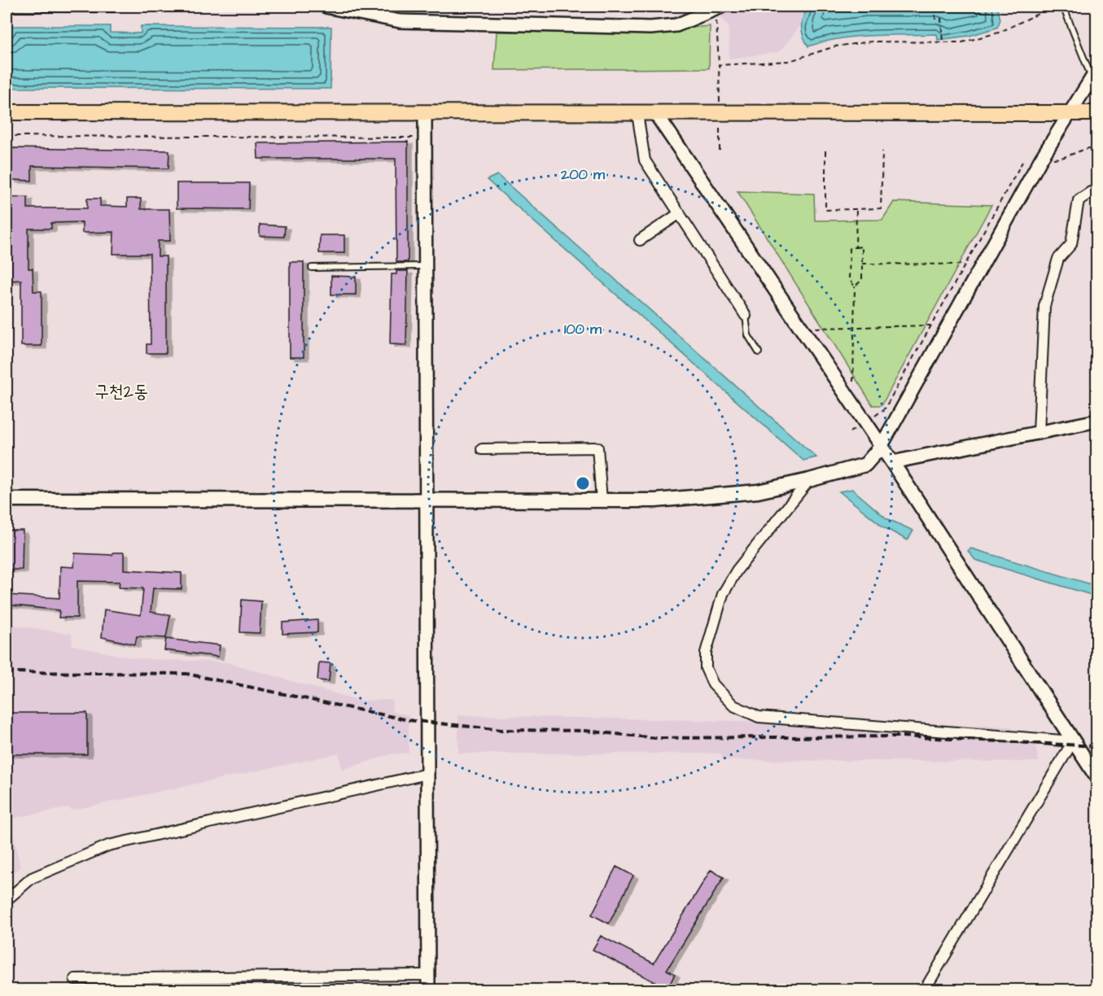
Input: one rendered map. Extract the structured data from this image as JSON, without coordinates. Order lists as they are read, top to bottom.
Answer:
{
  "districts": ["구천2동"],
  "rings": ["200 m", "100 m"]
}
